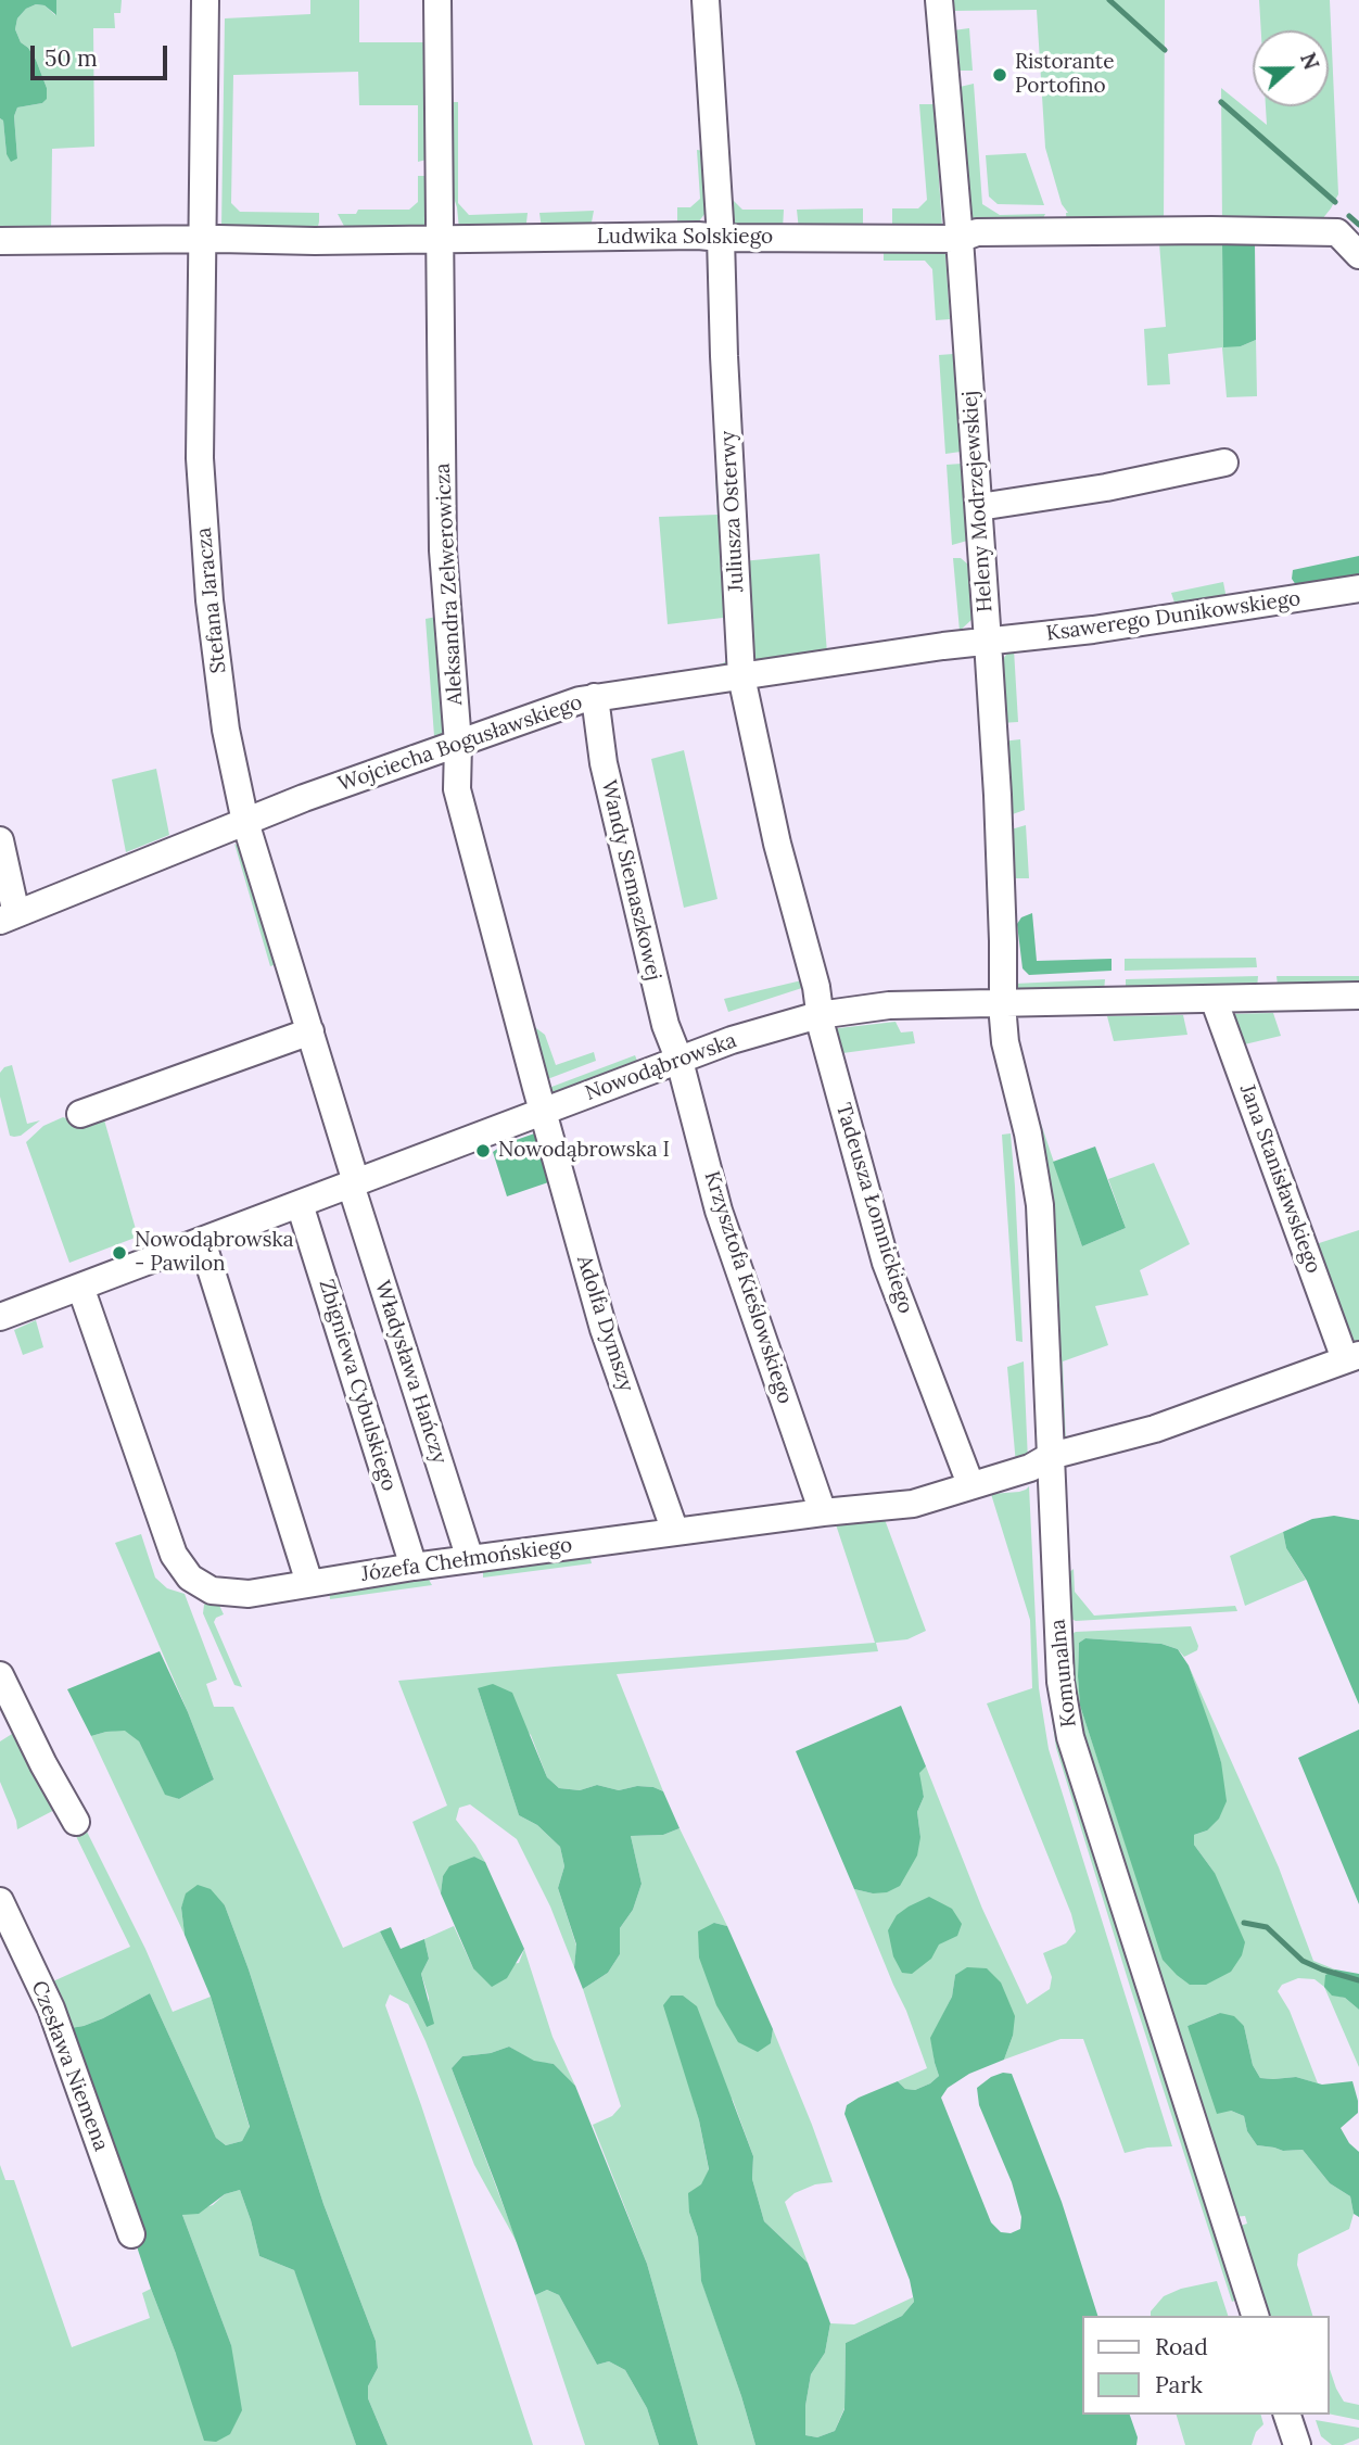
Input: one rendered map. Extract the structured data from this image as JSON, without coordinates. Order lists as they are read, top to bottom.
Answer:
{
  "streets": {
    "street": [
      "Ludwika Solskiego",
      "Heleny Modrzejewskiej",
      "Juliusza Osterwy",
      "Aleksandra Zelwerowicza",
      "Stefana Jaracza",
      "Ksawerego Dunikowskiego",
      "Wojciecha Bogusławskiego",
      "Wandy Siemaszkowej",
      "Nowodąbrowska",
      "Jana Stanisławskiego",
      "Tadeusza Łomnickiego",
      "Krzysztofa Kieślowskiego",
      "Adolfa Dymszy",
      "Władysława Hańczy",
      "Zbigniewa Cybulskiego",
      "Józefa Chełmońskiego",
      "Komunalna",
      "Czesława Niemena"
    ]
  },
  "crossings": [
    ["Ludwika Solskiego", "Heleny Modrzejewskiej"],
    ["Ludwika Solskiego", "Juliusza Osterwy"],
    ["Ludwika Solskiego", "Aleksandra Zelwerowicza"],
    ["Ludwika Solskiego", "Stefana Jaracza"],
    ["Heleny Modrzejewskiej", "Ksawerego Dunikowskiego"],
    ["Heleny Modrzejewskiej", "Wojciecha Bogusławskiego"],
    ["Heleny Modrzejewskiej", "Nowodąbrowska"],
    ["Heleny Modrzejewskiej", "Komunalna"],
    ["Juliusza Osterwy", "Wojciecha Bogusławskiego"],
    ["Juliusza Osterwy", "Nowodąbrowska"],
    ["Juliusza Osterwy", "Tadeusza Łomnickiego"],
    ["Aleksandra Zelwerowicza", "Wojciecha Bogusławskiego"],
    ["Aleksandra Zelwerowicza", "Nowodąbrowska"],
    ["Aleksandra Zelwerowicza", "Adolfa Dymszy"],
    ["Stefana Jaracza", "Wojciecha Bogusławskiego"],
    ["Stefana Jaracza", "Nowodąbrowska"],
    ["Stefana Jaracza", "Władysława Hańczy"],
    ["Ksawerego Dunikowskiego", "Wojciecha Bogusławskiego"],
    ["Wojciecha Bogusławskiego", "Wandy Siemaszkowej"],
    ["Wandy Siemaszkowej", "Nowodąbrowska"],
    ["Wandy Siemaszkowej", "Krzysztofa Kieślowskiego"],
    ["Nowodąbrowska", "Jana Stanisławskiego"],
    ["Nowodąbrowska", "Tadeusza Łomnickiego"],
    ["Nowodąbrowska", "Krzysztofa Kieślowskiego"],
    ["Nowodąbrowska", "Adolfa Dymszy"],
    ["Nowodąbrowska", "Władysława Hańczy"],
    ["Nowodąbrowska", "Zbigniewa Cybulskiego"],
    ["Nowodąbrowska", "Józefa Chełmońskiego"],
    ["Nowodąbrowska", "Komunalna"],
    ["Jana Stanisławskiego", "Józefa Chełmońskiego"],
    ["Tadeusza Łomnickiego", "Józefa Chełmońskiego"],
    ["Krzysztofa Kieślowskiego", "Józefa Chełmońskiego"],
    ["Adolfa Dymszy", "Józefa Chełmońskiego"],
    ["Władysława Hańczy", "Józefa Chełmońskiego"],
    ["Zbigniewa Cybulskiego", "Józefa Chełmońskiego"],
    ["Józefa Chełmońskiego", "Komunalna"]
  ],
  "places": ["Ristorante Portofino", "Nowodąbrowska I", "Nowodąbrowska - Pawilon"],
  "legend": ["Road", "Park"],
  "scale_bar": "50 m",
  "north": "right"
}
